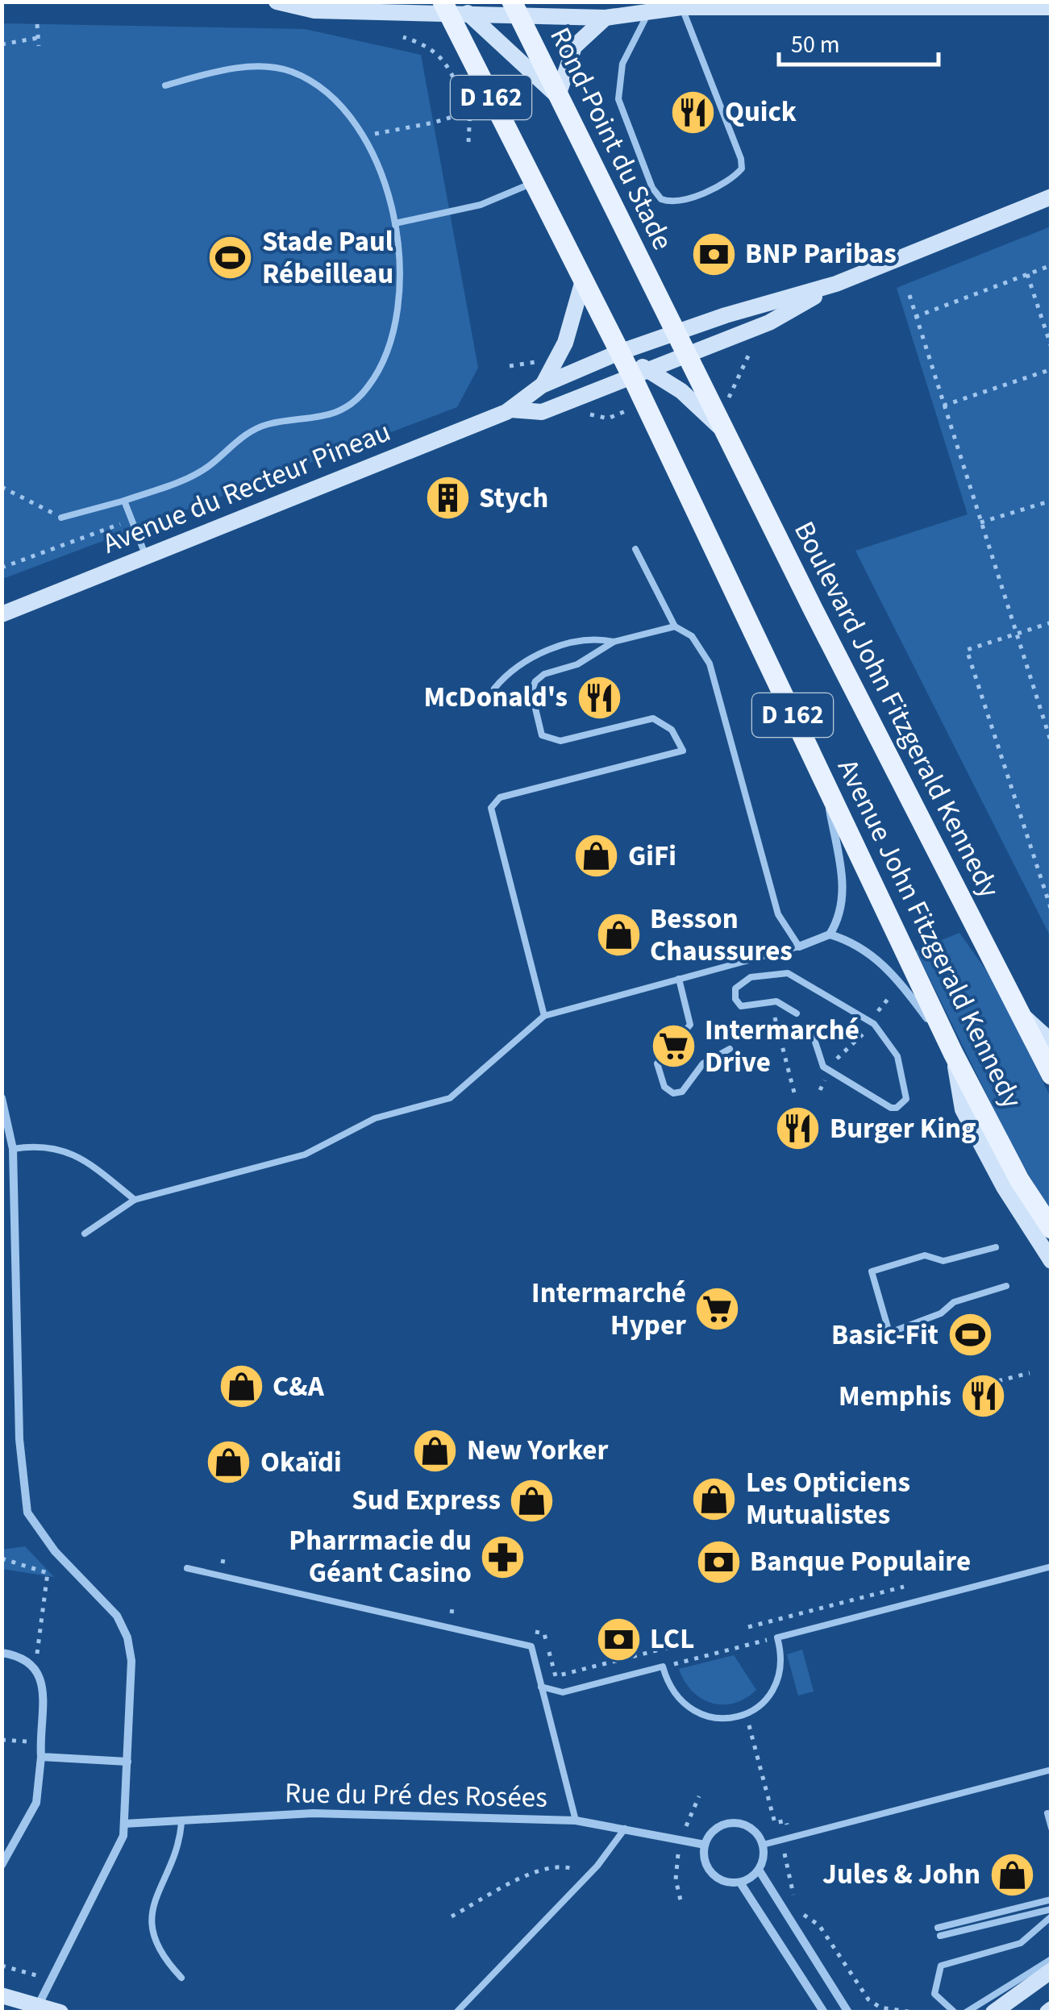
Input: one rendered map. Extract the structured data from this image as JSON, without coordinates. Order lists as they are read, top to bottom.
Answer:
{
  "streets": {
    "main road": [
      "D 162",
      "Rond-Point du Stade",
      "Avenue du Recteur Pineau",
      "Boulevard John Fitzgerald Kennedy",
      "Avenue John Fitzgerald Kennedy"
    ],
    "street": ["Rue du Pré des Rosées"]
  },
  "crossings": [
    ["D 162", "Avenue du Recteur Pineau"],
    ["D 162", "Avenue John Fitzgerald Kennedy"],
    ["Rond-Point du Stade", "Avenue du Recteur Pineau"],
    ["Rond-Point du Stade", "Boulevard John Fitzgerald Kennedy"],
    ["Avenue du Recteur Pineau", "Avenue John Fitzgerald Kennedy"],
    ["Boulevard John Fitzgerald Kennedy", "Avenue John Fitzgerald Kennedy"]
  ],
  "places": {
    "restaurant": [
      "Quick",
      "McDonald's",
      "Burger King",
      "Memphis"
    ],
    "bank": ["BNP Paribas", "Banque Populaire", "LCL"],
    "sports": ["Stade Paul Rébeilleau", "Basic-Fit"],
    "building": ["Stych"],
    "shop": [
      "GiFi",
      "Besson Chaussures",
      "C&A",
      "New Yorker",
      "Okaïdi",
      "Les Opticiens Mutualistes",
      "Sud Express",
      "Jules & John"
    ],
    "supermarket": ["Intermarché Drive", "Intermarché Hyper"],
    "pharmacy": ["Pharrmacie du Géant Casino"]
  },
  "scale_bar": "50 m"
}
